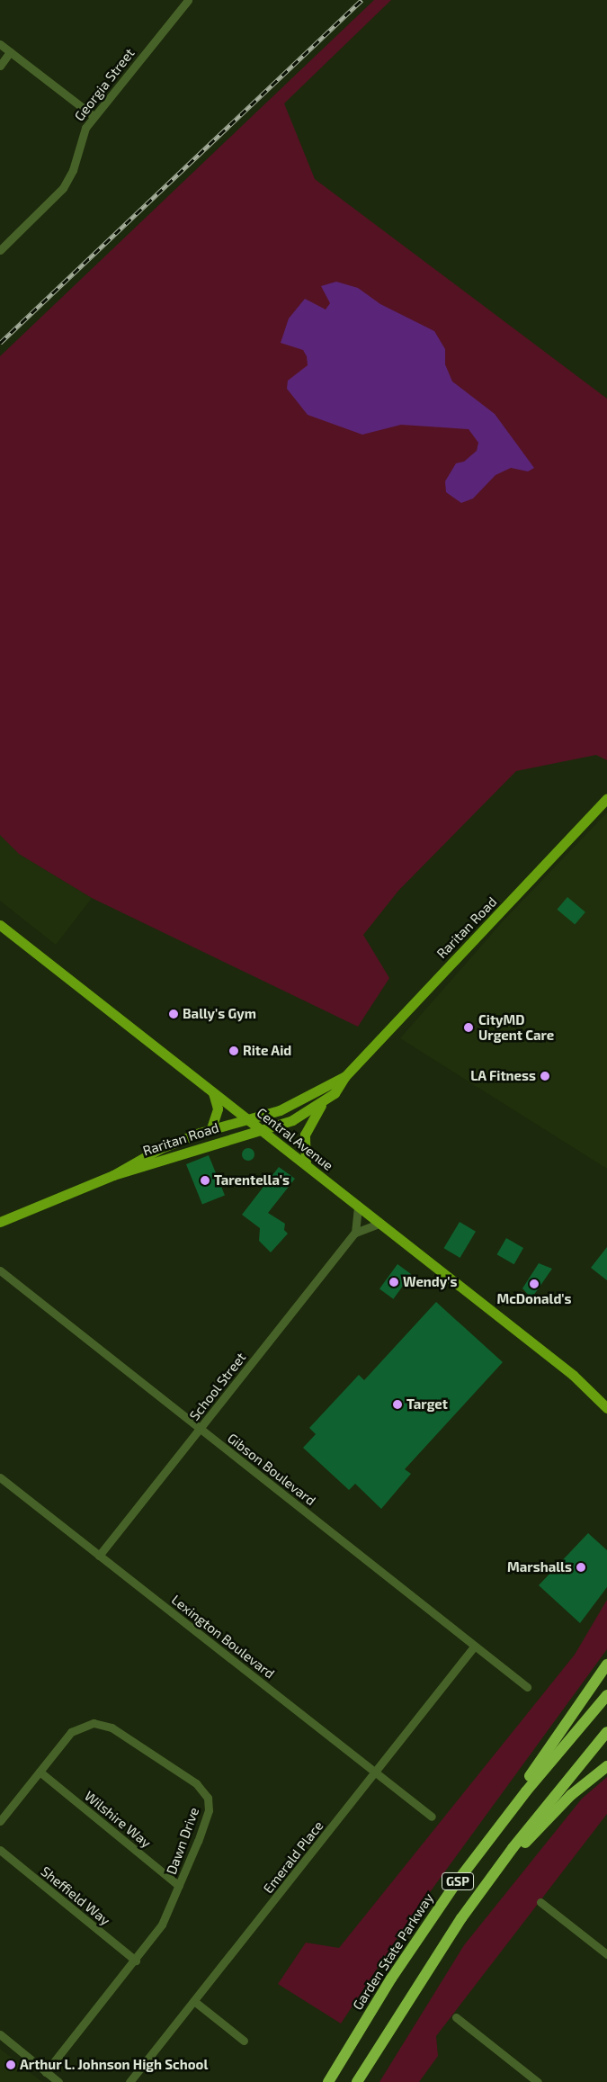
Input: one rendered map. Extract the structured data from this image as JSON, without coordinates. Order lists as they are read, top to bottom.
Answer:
{
  "streets": {
    "highway": ["GSP", "Garden State Parkway"],
    "main road": ["Raritan Road", "Central Avenue"],
    "street": [
      "Georgia Street",
      "School Street",
      "Gibson Boulevard",
      "Lexington Boulevard",
      "Wilshire Way",
      "Dawn Drive",
      "Emerald Place",
      "Sheffield Way"
    ]
  },
  "crossings": [
    ["Raritan Road", "Central Avenue"],
    ["School Street", "Gibson Boulevard"],
    ["School Street", "Lexington Boulevard"],
    ["Gibson Boulevard", "Emerald Place"],
    ["Lexington Boulevard", "Emerald Place"],
    ["Wilshire Way", "Dawn Drive"],
    ["Dawn Drive", "Sheffield Way"]
  ],
  "places": [
    "Bally's Gym",
    "CityMD Urgent Care",
    "Rite Aid",
    "LA Fitness",
    "Tarentella's",
    "Wendy's",
    "McDonald's",
    "Target",
    "Marshalls",
    "Arthur L. Johnson High School"
  ]
}
